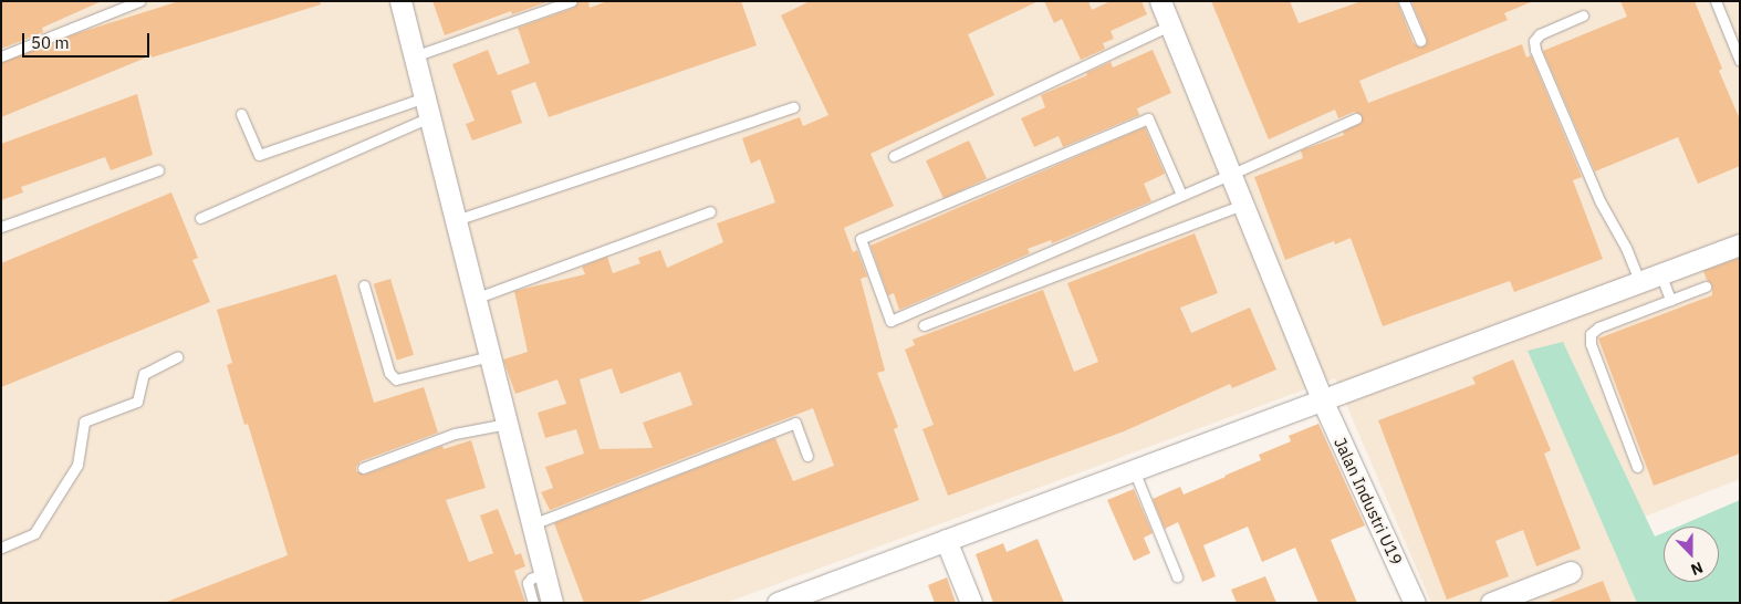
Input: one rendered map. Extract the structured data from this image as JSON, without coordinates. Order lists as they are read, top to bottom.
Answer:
{
  "streets": {
    "street": ["Jalan Industri U19"]
  },
  "scale_bar": "50 m",
  "north": "bottom"
}
